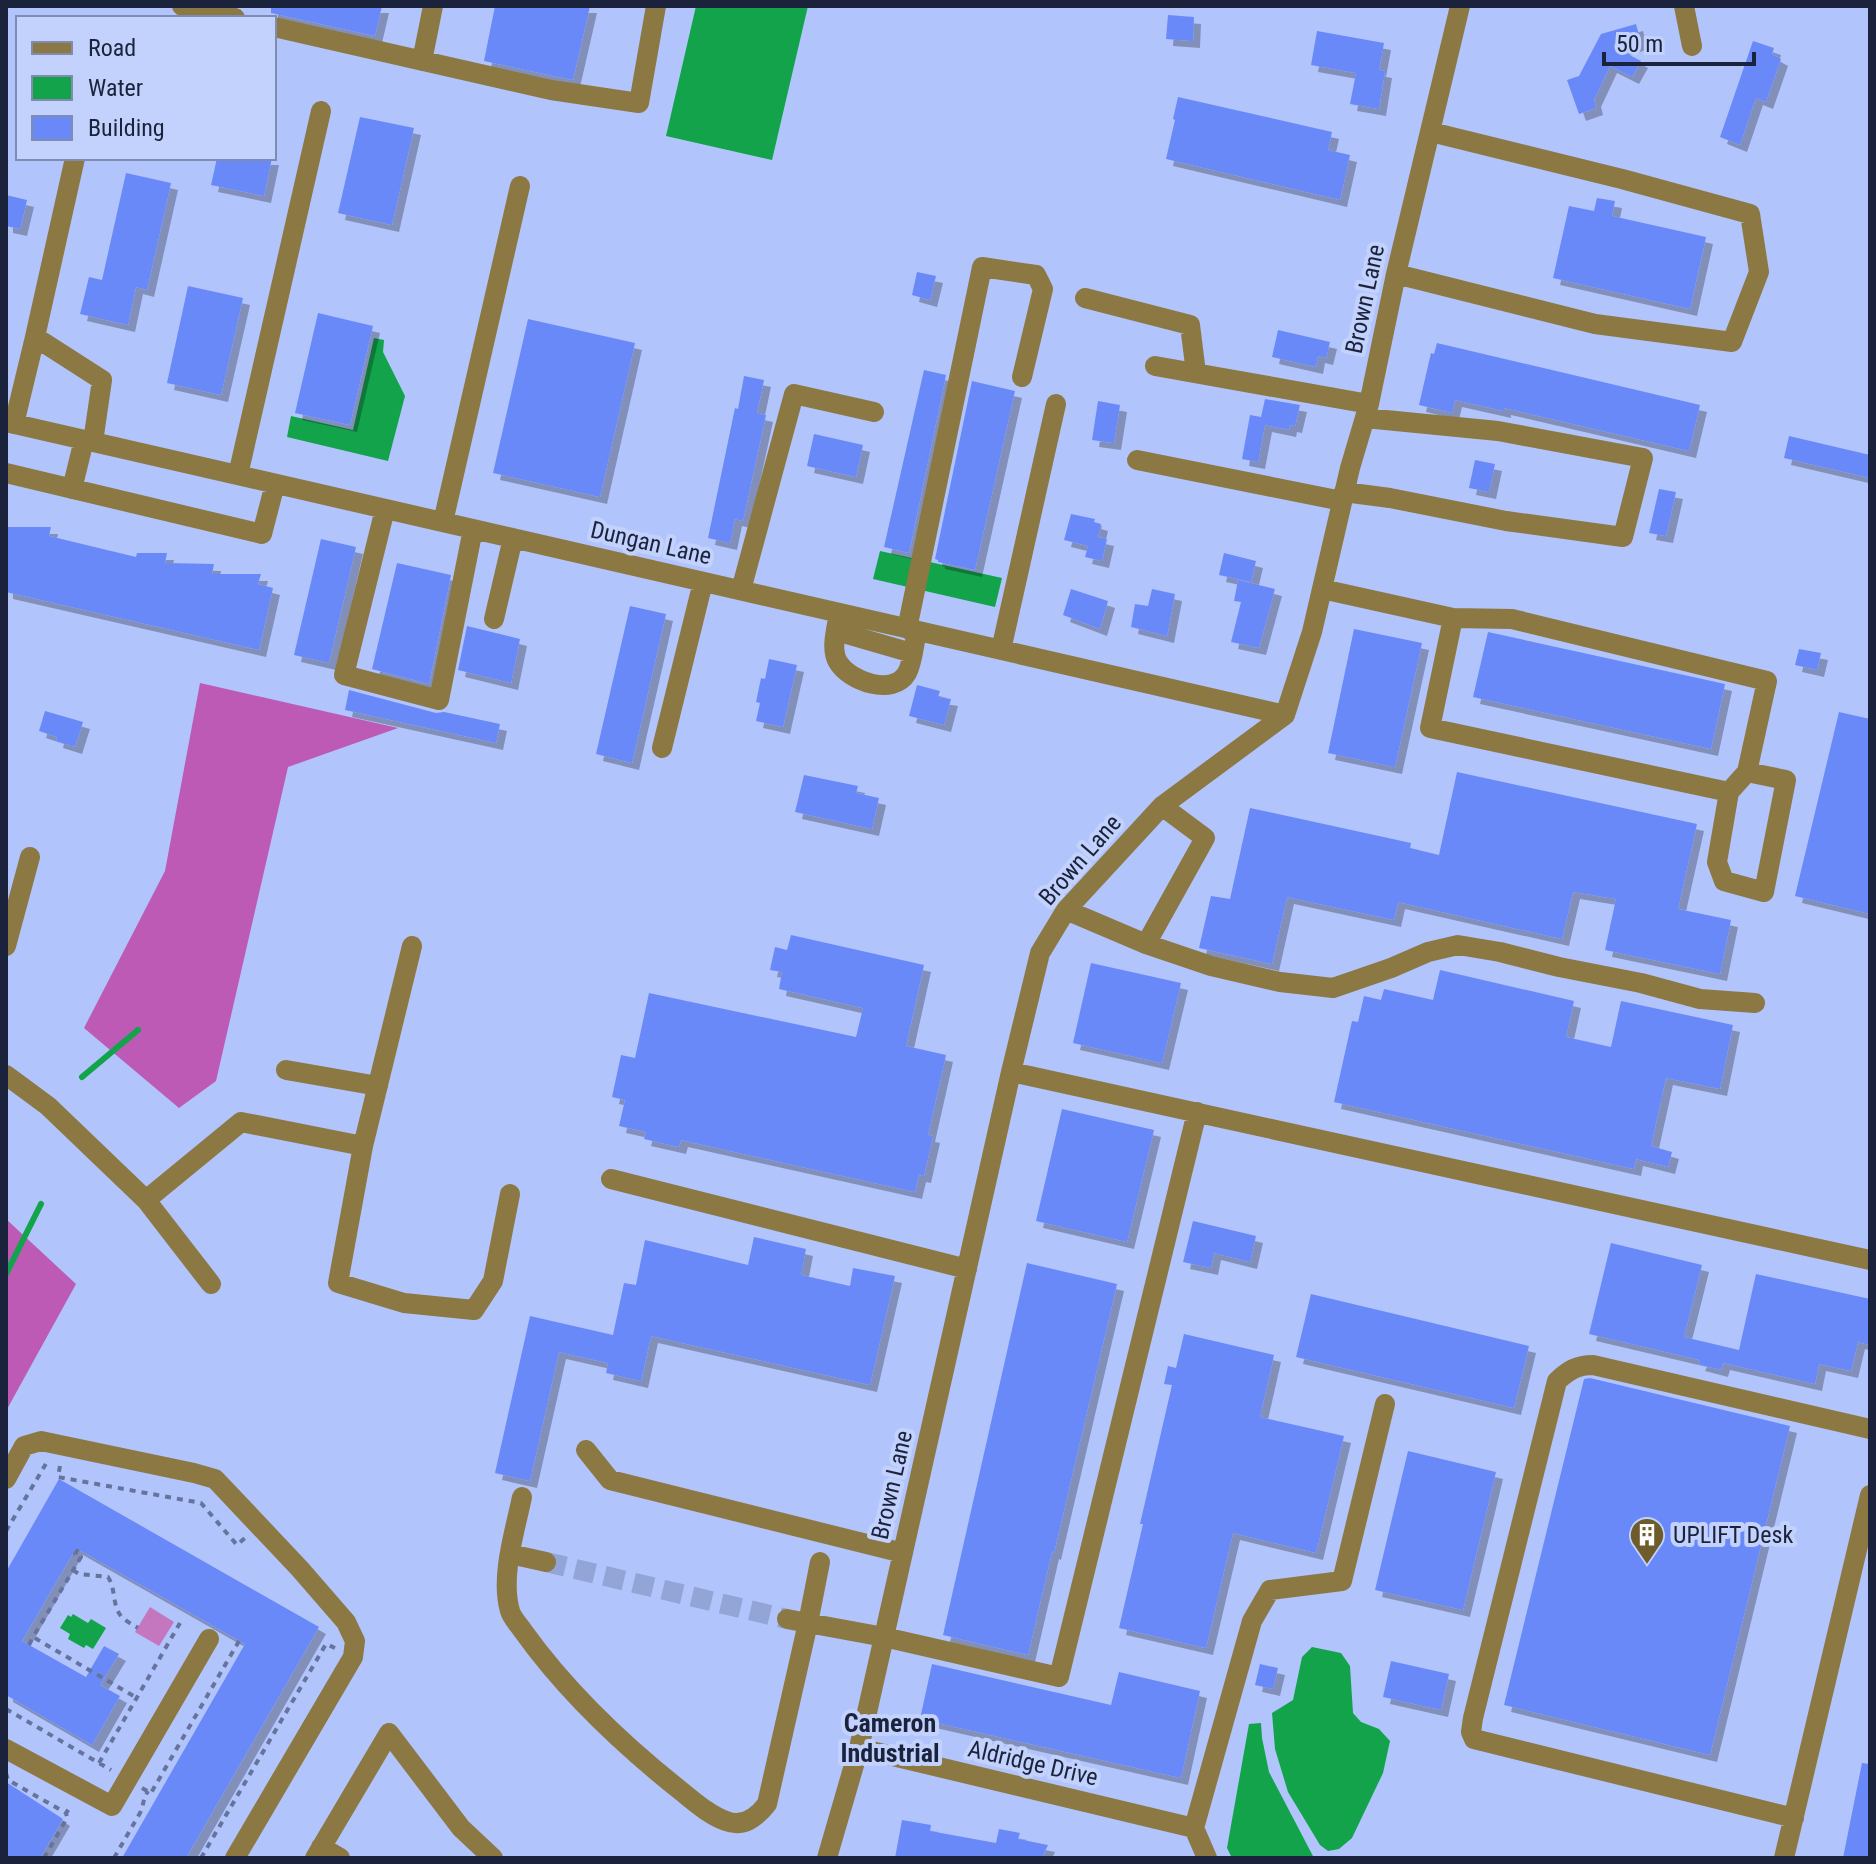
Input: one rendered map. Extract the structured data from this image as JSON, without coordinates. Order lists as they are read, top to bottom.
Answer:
{
  "streets": {
    "street": ["Brown Lane", "Dungan Lane", "Aldridge Drive"]
  },
  "crossings": [
    ["Brown Lane", "Dungan Lane"],
    ["Brown Lane", "Aldridge Drive"]
  ],
  "districts": ["Cameron Industrial"],
  "places": {
    "building": ["UPLIFT Desk"]
  },
  "legend": ["Road", "Water", "Building"],
  "scale_bar": "50 m"
}
